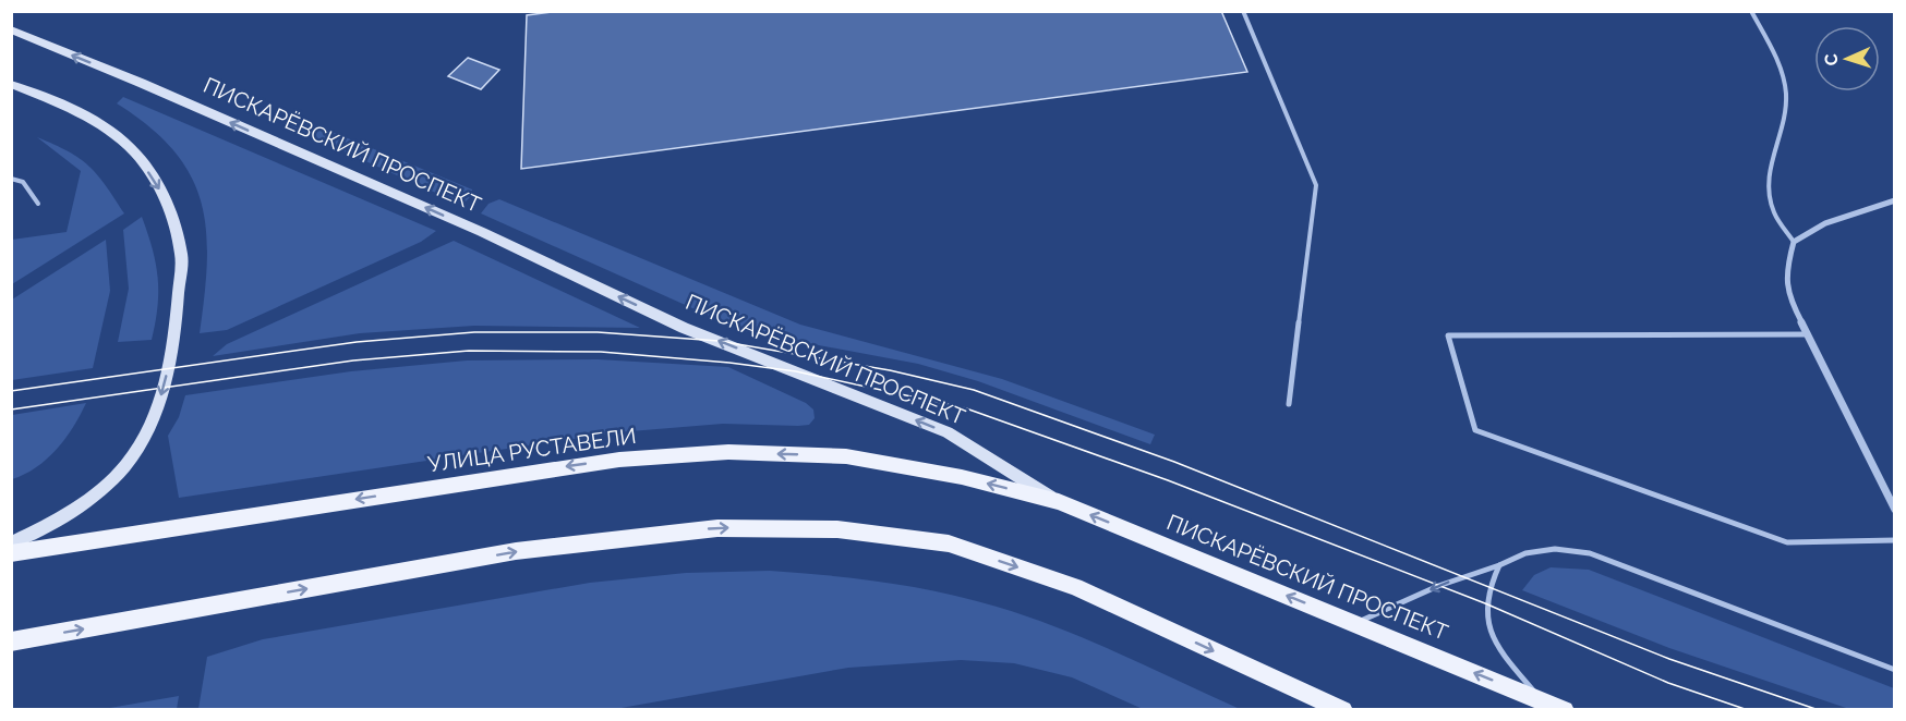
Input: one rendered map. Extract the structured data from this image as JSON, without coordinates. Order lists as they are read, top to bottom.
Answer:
{
  "streets": {
    "main road": ["ПИСКАРЁВСКИЙ ПРОСПЕКТ", "УЛИЦА РУСТАВЕЛИ"]
  },
  "crossings": [
    ["ПИСКАРЁВСКИЙ ПРОСПЕКТ", "УЛИЦА РУСТАВЕЛИ"]
  ],
  "one_way": ["ПИСКАРЁВСКИЙ ПРОСПЕКТ"],
  "north": "left"
}
